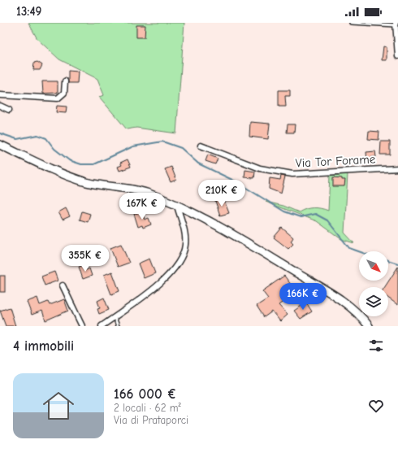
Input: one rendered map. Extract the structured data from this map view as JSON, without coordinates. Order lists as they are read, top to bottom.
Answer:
{
  "streets": {
    "street": ["Via Tor Forame"]
  },
  "north": "bottom right",
  "page": {
    "status": "13:49",
    "price": [
      "210K €",
      "167K €",
      "355K €",
      "166K €"
    ],
    "heading": "4 immobili",
    "list": [
      {
        "name": "166 000 €",
        "note": "2 locali · 62 m² · Via di Prataporci"
      }
    ]
  }
}
